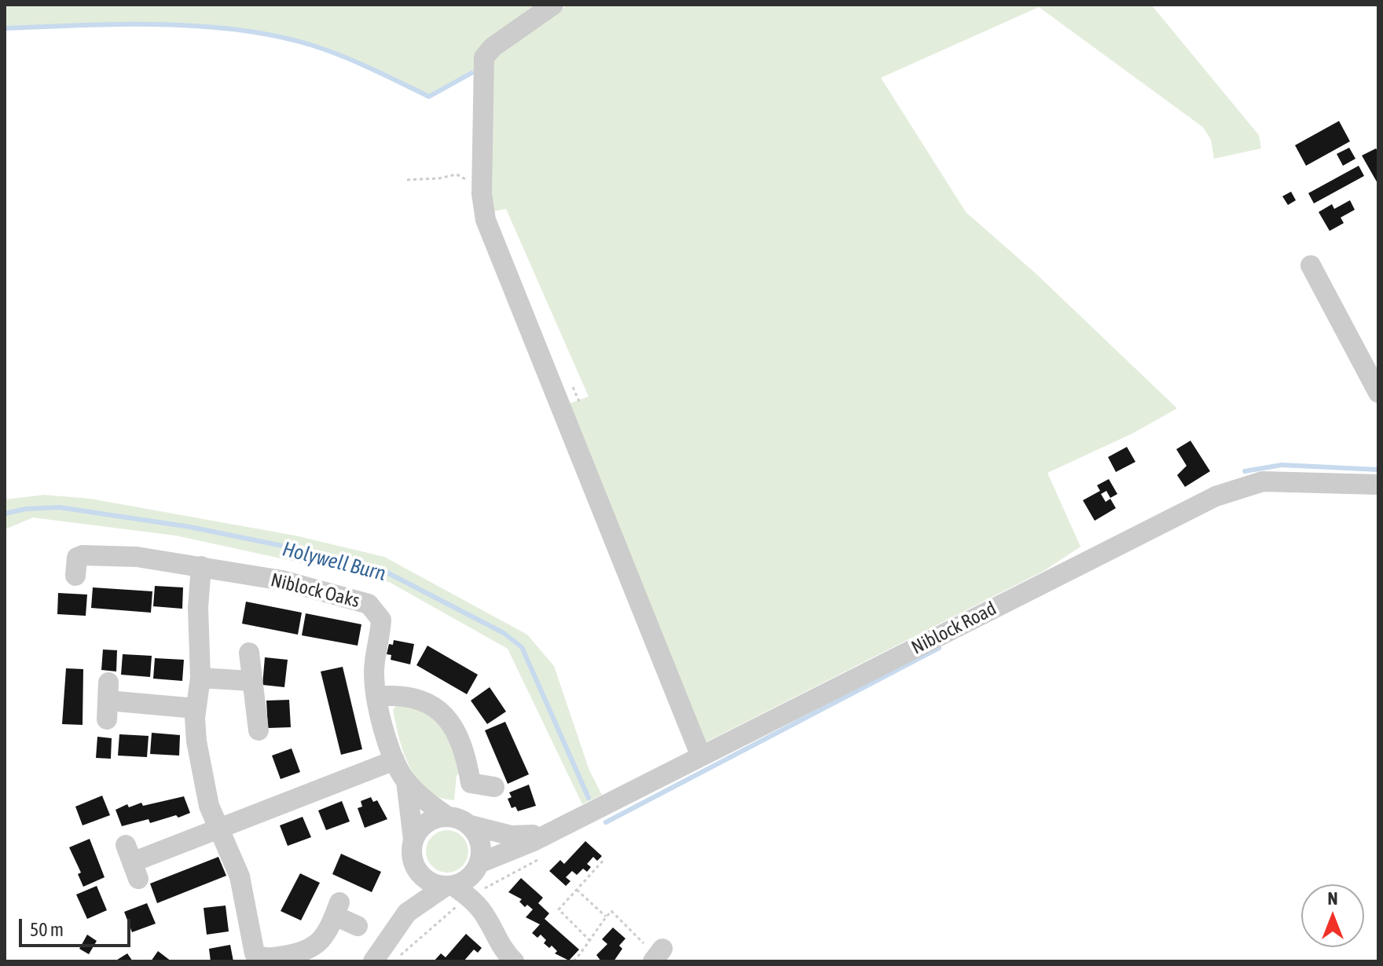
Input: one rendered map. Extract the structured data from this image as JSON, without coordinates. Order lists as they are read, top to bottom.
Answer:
{
  "streets": {
    "street": ["Niblock Oaks", "Niblock Road"]
  },
  "crossings": [
    ["Niblock Oaks", "Niblock Road"]
  ],
  "water": ["Holywell Burn"],
  "scale_bar": "50 m",
  "north": "top"
}
